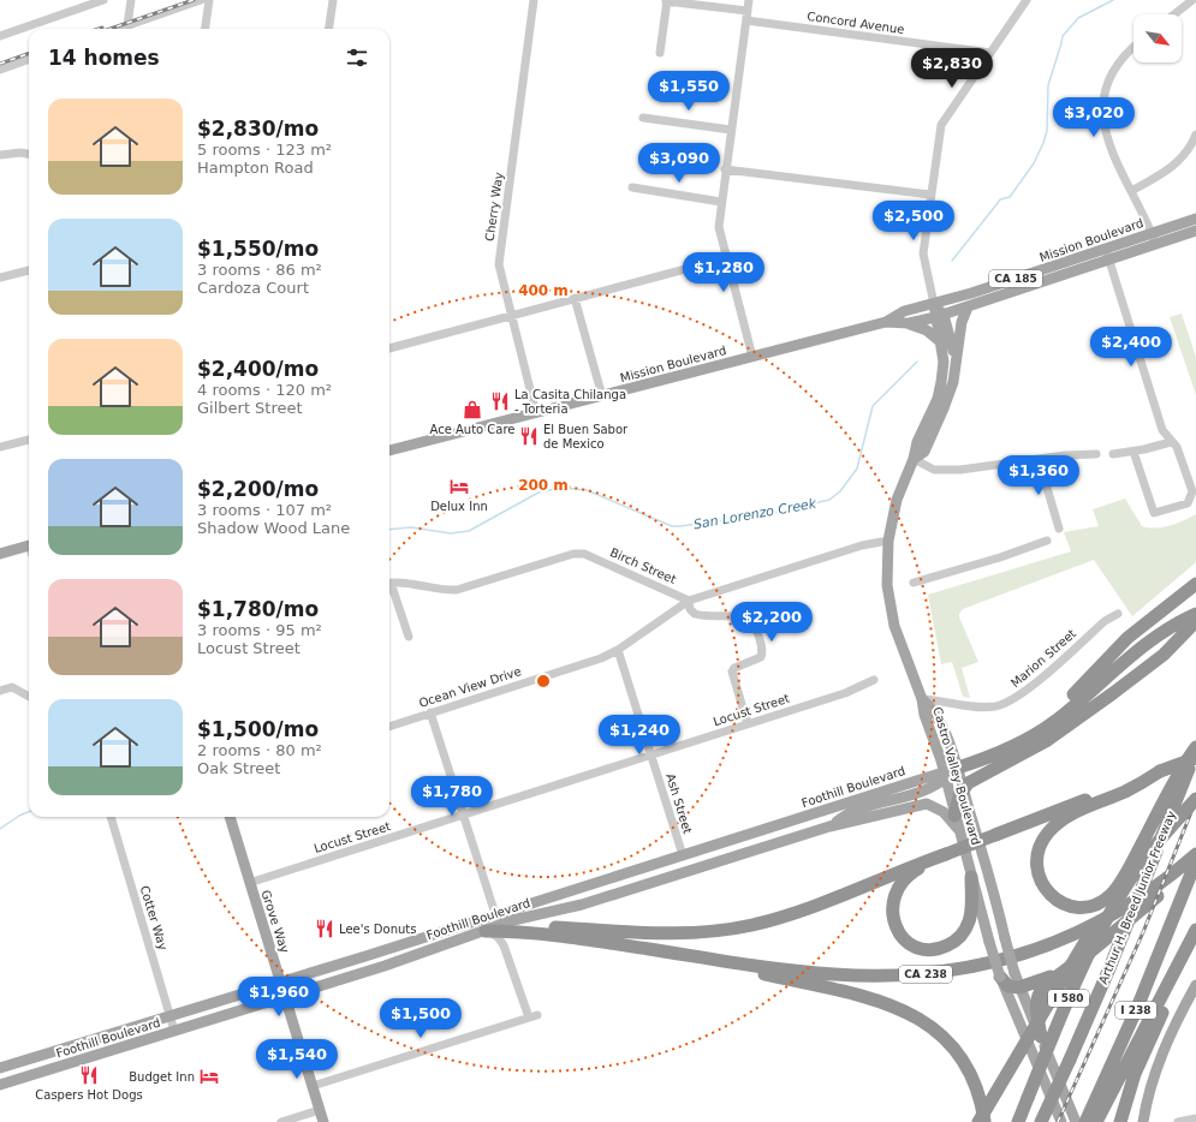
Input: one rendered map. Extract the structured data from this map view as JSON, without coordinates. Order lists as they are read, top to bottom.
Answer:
{
  "streets": {
    "highway": [
      "Arthur H. Breed Junior Freeway",
      "CA 238",
      "I 580",
      "I 238"
    ],
    "main road": [
      "Mission Boulevard",
      "CA 185",
      "Castro Valley Boulevard",
      "Foothill Boulevard",
      "Grove Way"
    ],
    "street": [
      "Concord Avenue",
      "Cherry Way",
      "Birch Street",
      "Marion Street",
      "Ocean View Drive",
      "Locust Street",
      "Ash Street",
      "Cotter Way"
    ]
  },
  "crossings": [
    ["Cherry Way", "Mission Boulevard"],
    ["Birch Street", "Ocean View Drive"],
    ["Birch Street", "Locust Street"],
    ["Marion Street", "Castro Valley Boulevard"],
    ["Ocean View Drive", "Ash Street"],
    ["Locust Street", "Ash Street"],
    ["Locust Street", "Grove Way"],
    ["Castro Valley Boulevard", "Foothill Boulevard"],
    ["Foothill Boulevard", "Ash Street"],
    ["Foothill Boulevard", "Cotter Way"],
    ["Foothill Boulevard", "Grove Way"],
    ["Foothill Boulevard", "CA 238"]
  ],
  "water": ["San Lorenzo Creek"],
  "places": {
    "restaurant": [
      "La Casita Chilanga - Torteria",
      "El Buen Sabor de Mexico",
      "Lee's Donuts",
      "Caspers Hot Dogs"
    ],
    "shop": ["Ace Auto Care"],
    "hotel": ["Delux Inn", "Budget Inn"]
  },
  "north": "bottom right",
  "page": {
    "heading": "14 homes",
    "price": [
      "$2,830",
      "$1,550",
      "$3,020",
      "$3,090",
      "$2,500",
      "$1,280",
      "$2,400",
      "$1,360",
      "$2,200",
      "$1,240",
      "$1,780",
      "$1,960",
      "$1,500",
      "$1,540"
    ],
    "list": [
      {
        "name": "$2,830/mo",
        "note": "5 rooms · 123 m² · Hampton Road"
      },
      {
        "name": "$1,550/mo",
        "note": "3 rooms · 86 m² · Cardoza Court"
      },
      {
        "name": "$2,400/mo",
        "note": "4 rooms · 120 m² · Gilbert Street"
      },
      {
        "name": "$2,200/mo",
        "note": "3 rooms · 107 m² · Shadow Wood Lane"
      },
      {
        "name": "$1,780/mo",
        "note": "3 rooms · 95 m² · Locust Street"
      },
      {
        "name": "$1,500/mo",
        "note": "2 rooms · 80 m² · Oak Street"
      }
    ]
  },
  "rings": ["400 m", "200 m"]
}
